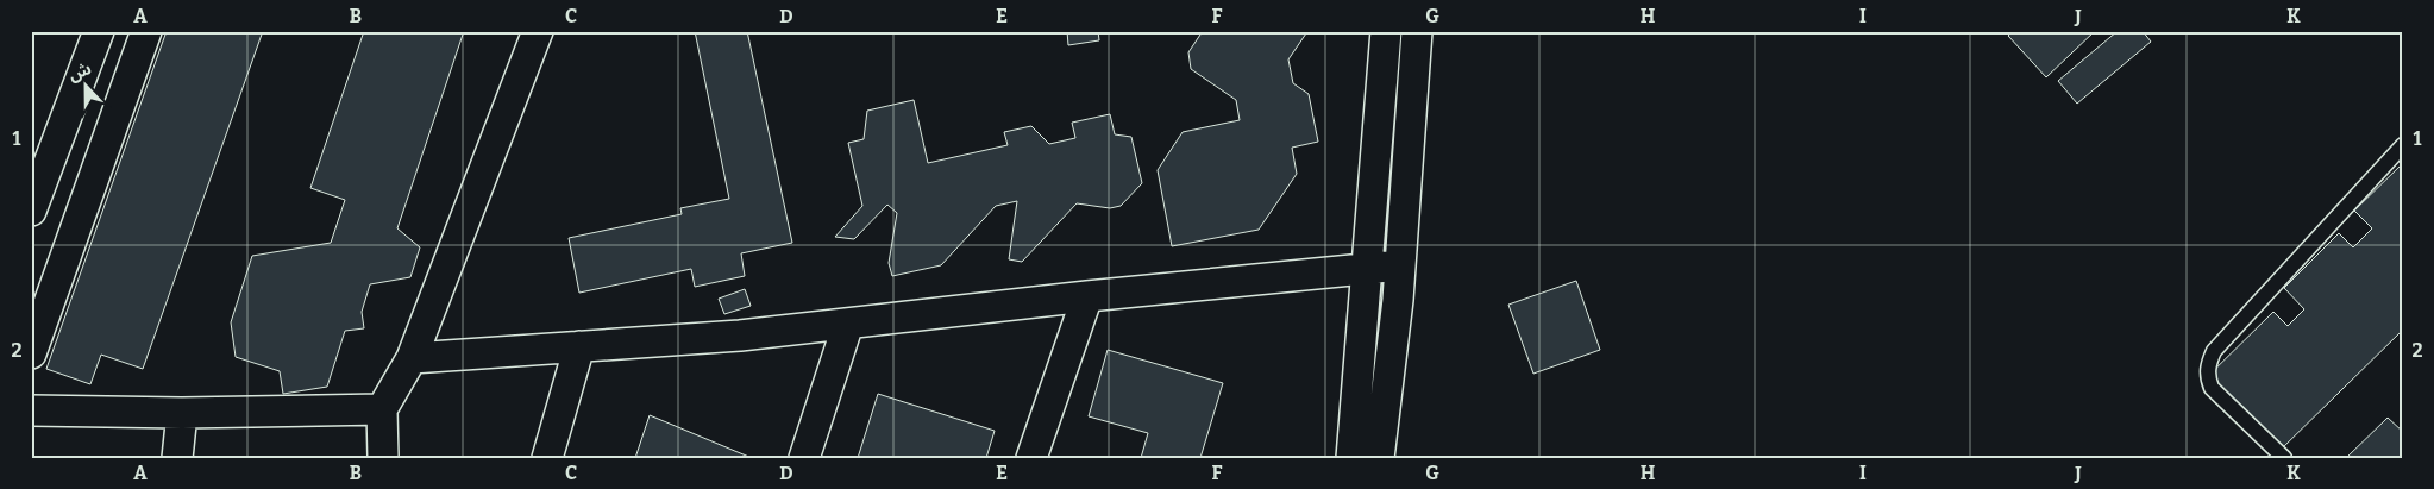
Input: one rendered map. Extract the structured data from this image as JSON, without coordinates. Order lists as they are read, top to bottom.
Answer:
{
  "north": "top",
  "grid": {
    "columns": [
      "A",
      "B",
      "C",
      "D",
      "E",
      "F",
      "G",
      "H",
      "I",
      "J",
      "K"
    ],
    "rows": ["1", "2"]
  }
}
